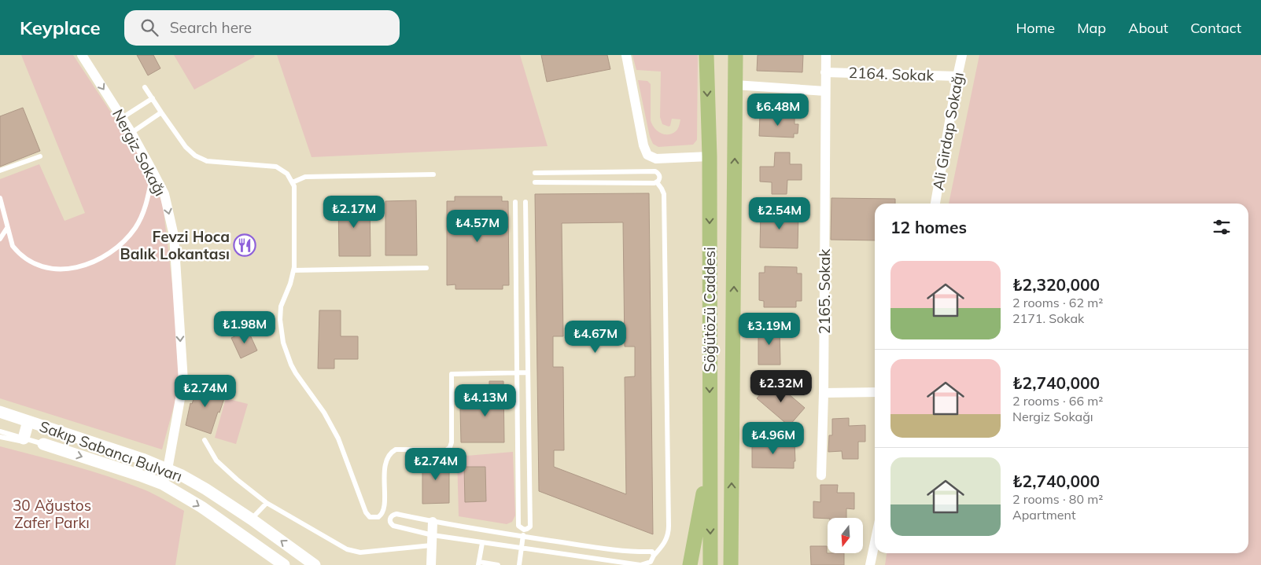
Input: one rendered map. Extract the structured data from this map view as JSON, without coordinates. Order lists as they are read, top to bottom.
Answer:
{
  "streets": {
    "main road": ["Söğütözü Caddesi"],
    "street": [
      "2164. Sokak",
      "Ali Girdap Sokağı",
      "Nergiz Sokağı",
      "2165. Sokak",
      "Sakıp Sabancı Bulvarı"
    ]
  },
  "crossings": [
    ["2164. Sokak", "Ali Girdap Sokağı"],
    ["2164. Sokak", "2165. Sokak"],
    ["Nergiz Sokağı", "Sakıp Sabancı Bulvarı"]
  ],
  "one_way": ["Nergiz Sokağı"],
  "parks": ["30 Ağustos Zafer Parkı"],
  "places": {
    "restaurant": ["Fevzi Hoca Balık Lokantası"]
  },
  "north": "bottom",
  "page": {
    "header": "Keyplace",
    "search": "Search here",
    "nav": [
      "Home",
      "Map",
      "About",
      "Contact"
    ],
    "price": [
      "₺6.48M",
      "₺2.17M",
      "₺2.54M",
      "₺4.57M",
      "₺1.98M",
      "₺3.19M",
      "₺4.67M",
      "₺2.32M",
      "₺2.74M",
      "₺4.13M",
      "₺4.96M",
      "₺2.74M"
    ],
    "heading": "12 homes",
    "list": [
      {
        "name": "₺2,320,000",
        "note": "2 rooms · 62 m² · 2171. Sokak"
      },
      {
        "name": "₺2,740,000",
        "note": "2 rooms · 66 m² · Nergiz Sokağı"
      },
      {
        "name": "₺2,740,000",
        "note": "2 rooms · 80 m² · Apartment"
      }
    ]
  }
}
